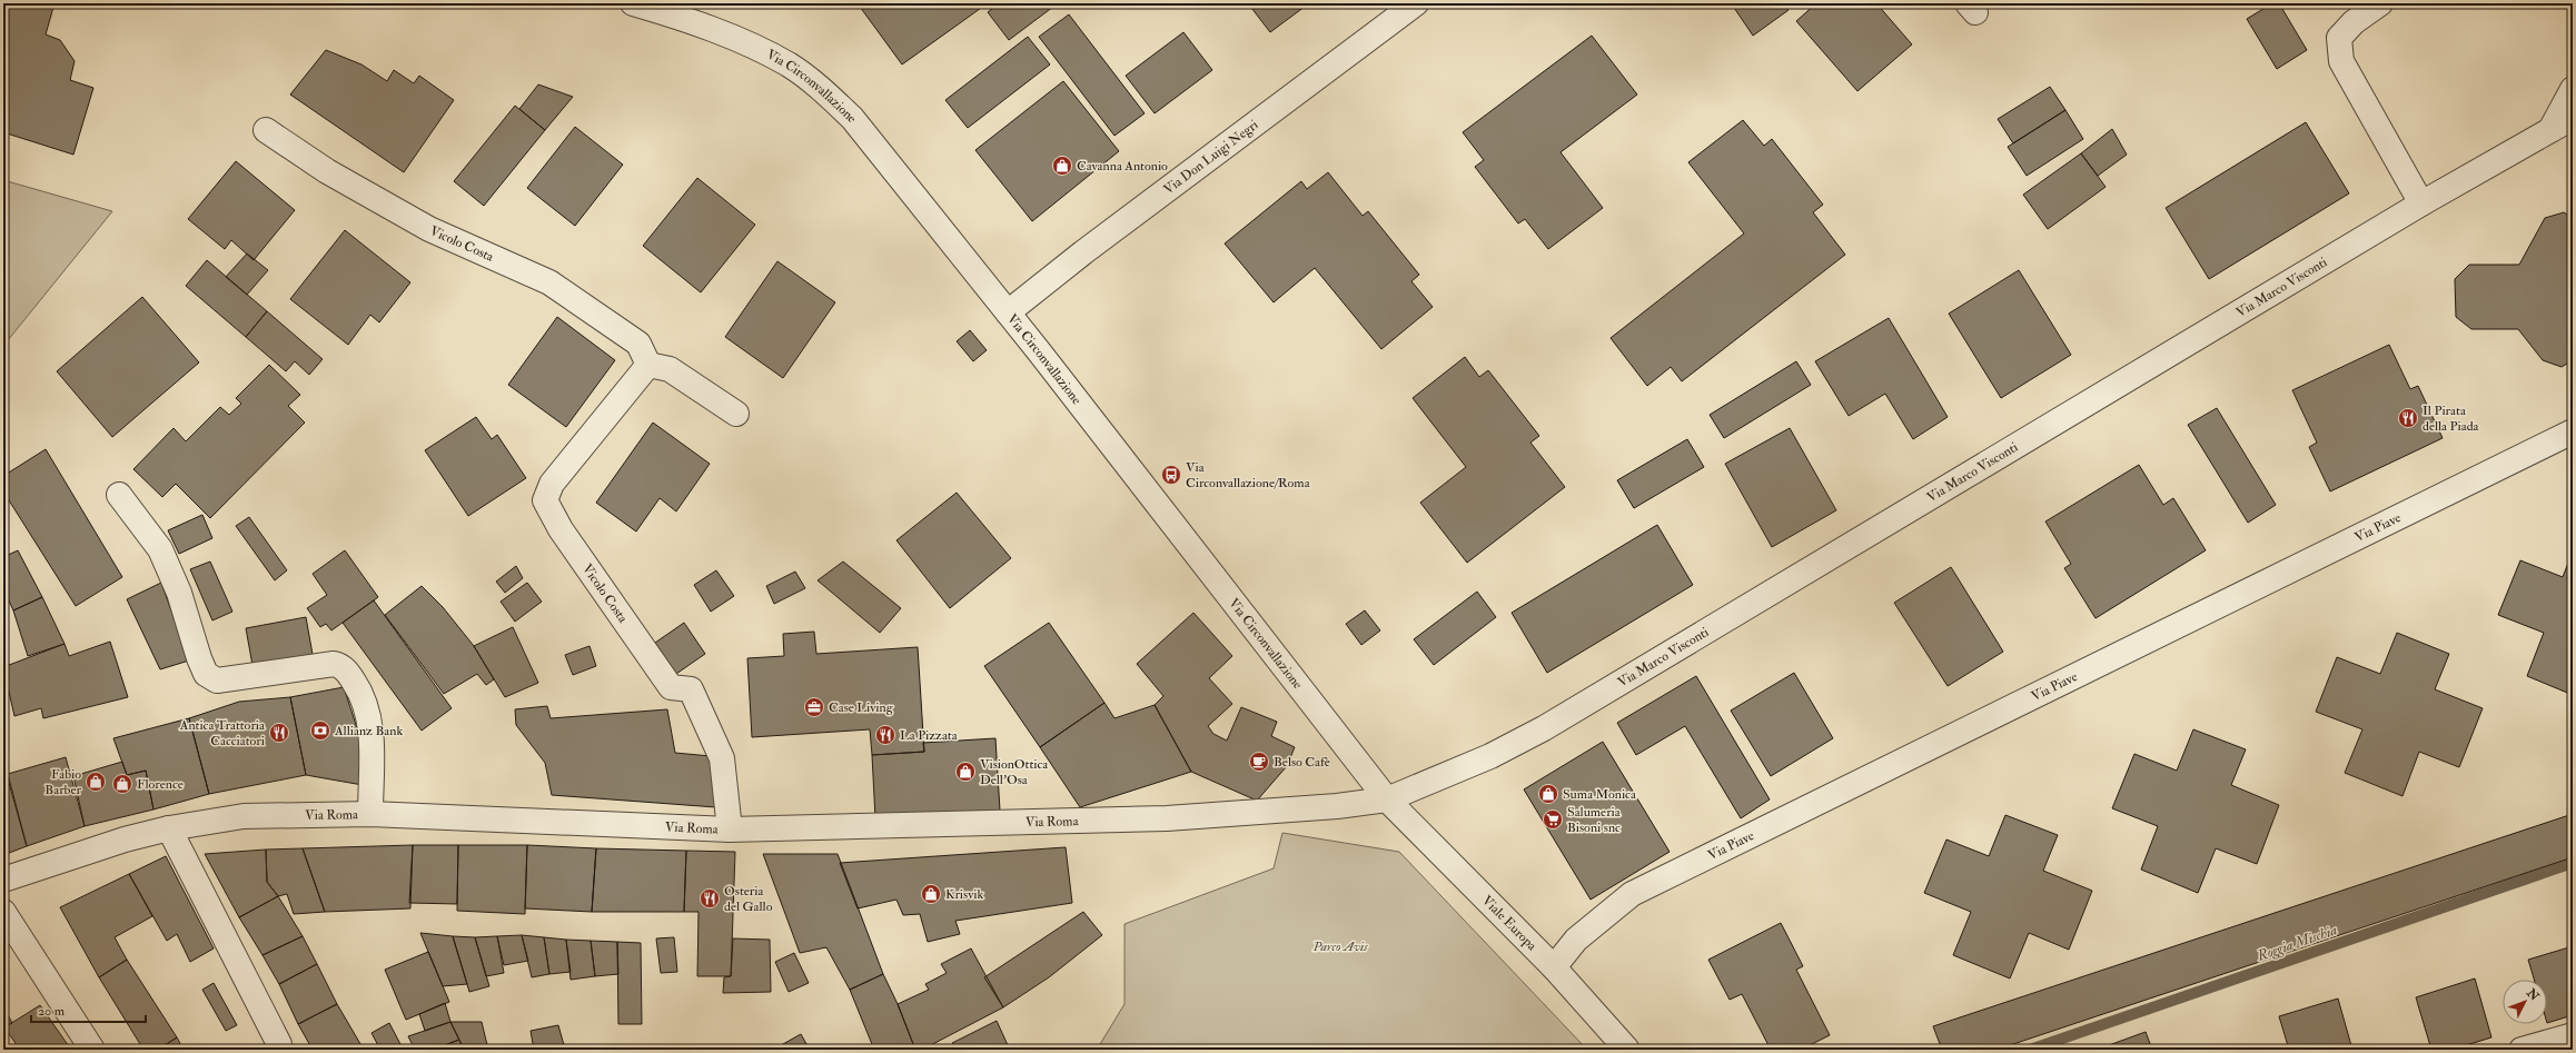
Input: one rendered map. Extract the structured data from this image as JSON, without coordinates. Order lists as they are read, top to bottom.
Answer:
{
  "streets": {
    "street": [
      "Via Circonvallazione",
      "Via Don Luigi Negri",
      "Vicolo Costa",
      "Via Marco Visconti",
      "Via Piave",
      "Via Roma",
      "Viale Europa"
    ]
  },
  "crossings": [
    ["Via Circonvallazione", "Via Don Luigi Negri"],
    ["Via Circonvallazione", "Via Marco Visconti"],
    ["Via Circonvallazione", "Via Roma"],
    ["Via Circonvallazione", "Viale Europa"],
    ["Vicolo Costa", "Via Roma"],
    ["Via Marco Visconti", "Via Roma"],
    ["Via Marco Visconti", "Viale Europa"],
    ["Via Piave", "Viale Europa"],
    ["Via Roma", "Viale Europa"]
  ],
  "water": ["Roggia Mischia"],
  "parks": ["Parco Avis"],
  "places": {
    "shop": [
      "Cavanna Antonio",
      "VisionOttica Dell'Osa",
      "Fabio Barber",
      "Florence",
      "Suma Monica",
      "Krisvik"
    ],
    "restaurant": [
      "Il Pirata della Piada",
      "Antica Trattoria Cacciatori",
      "La Pizzata",
      "Osteria del Gallo"
    ],
    "bus stop": ["Via Circonvallazione/Roma"],
    "office": ["Case Living"],
    "bank": ["Allianz Bank"],
    "cafe": ["Belso Cafè"],
    "supermarket": ["Salumeria Bisoni snc"]
  },
  "scale_bar": "20 m",
  "north": "top right"
}
